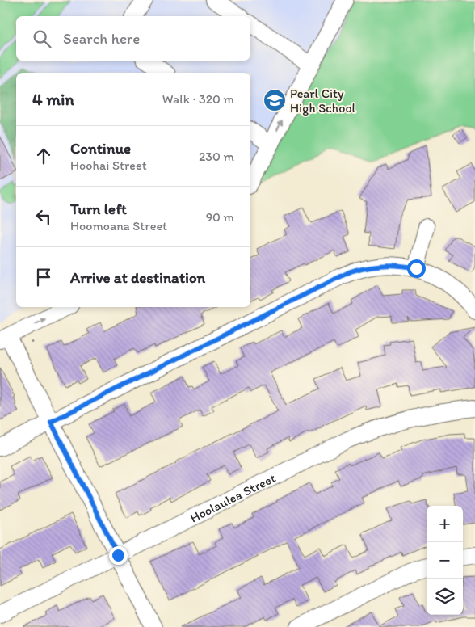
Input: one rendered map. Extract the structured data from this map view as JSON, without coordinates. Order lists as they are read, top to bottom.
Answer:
{
  "streets": {
    "street": ["Hoolaulea Street"]
  },
  "places": {
    "school or university": ["Pearl City High School"]
  },
  "page": {
    "search": "Search here",
    "heading": ["4 min", "Walk · 320 m"],
    "list": [
      ["Continue", "Hoohai Street", "230 m"],
      ["Turn left", "Hoomoana Street", "90 m"],
      "Arrive at destination"
    ],
    "map_buttons": ["+", "−"]
  }
}
